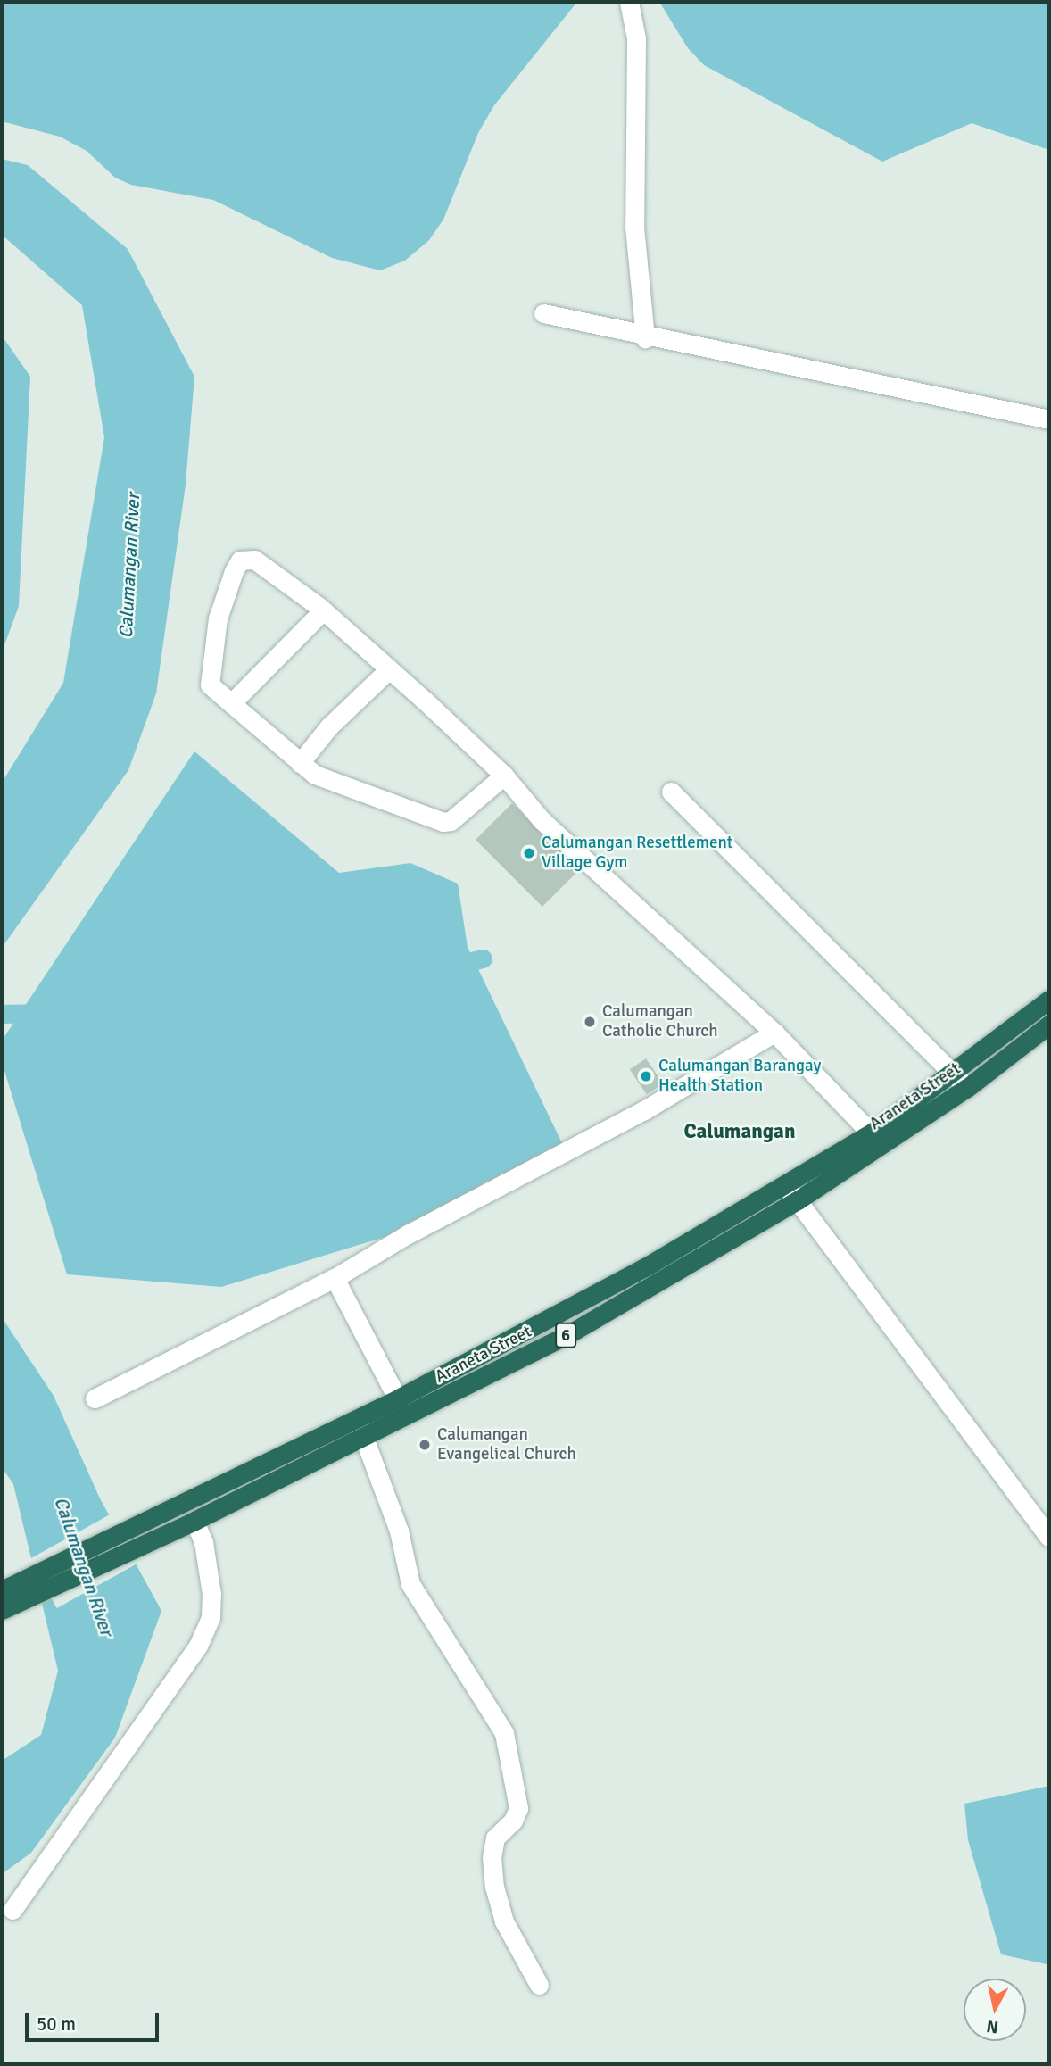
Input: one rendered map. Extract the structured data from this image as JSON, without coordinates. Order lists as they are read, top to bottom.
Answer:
{
  "streets": {
    "highway": ["Araneta Street", "6"]
  },
  "districts": ["Calumangan"],
  "water": ["Calumangan River"],
  "places": [
    "Calumangan Resettlement Village Gym",
    "Calumangan Catholic Church",
    "Calumangan Barangay Health Station",
    "Calumangan Evangelical Church"
  ],
  "scale_bar": "50 m",
  "north": "bottom"
}
